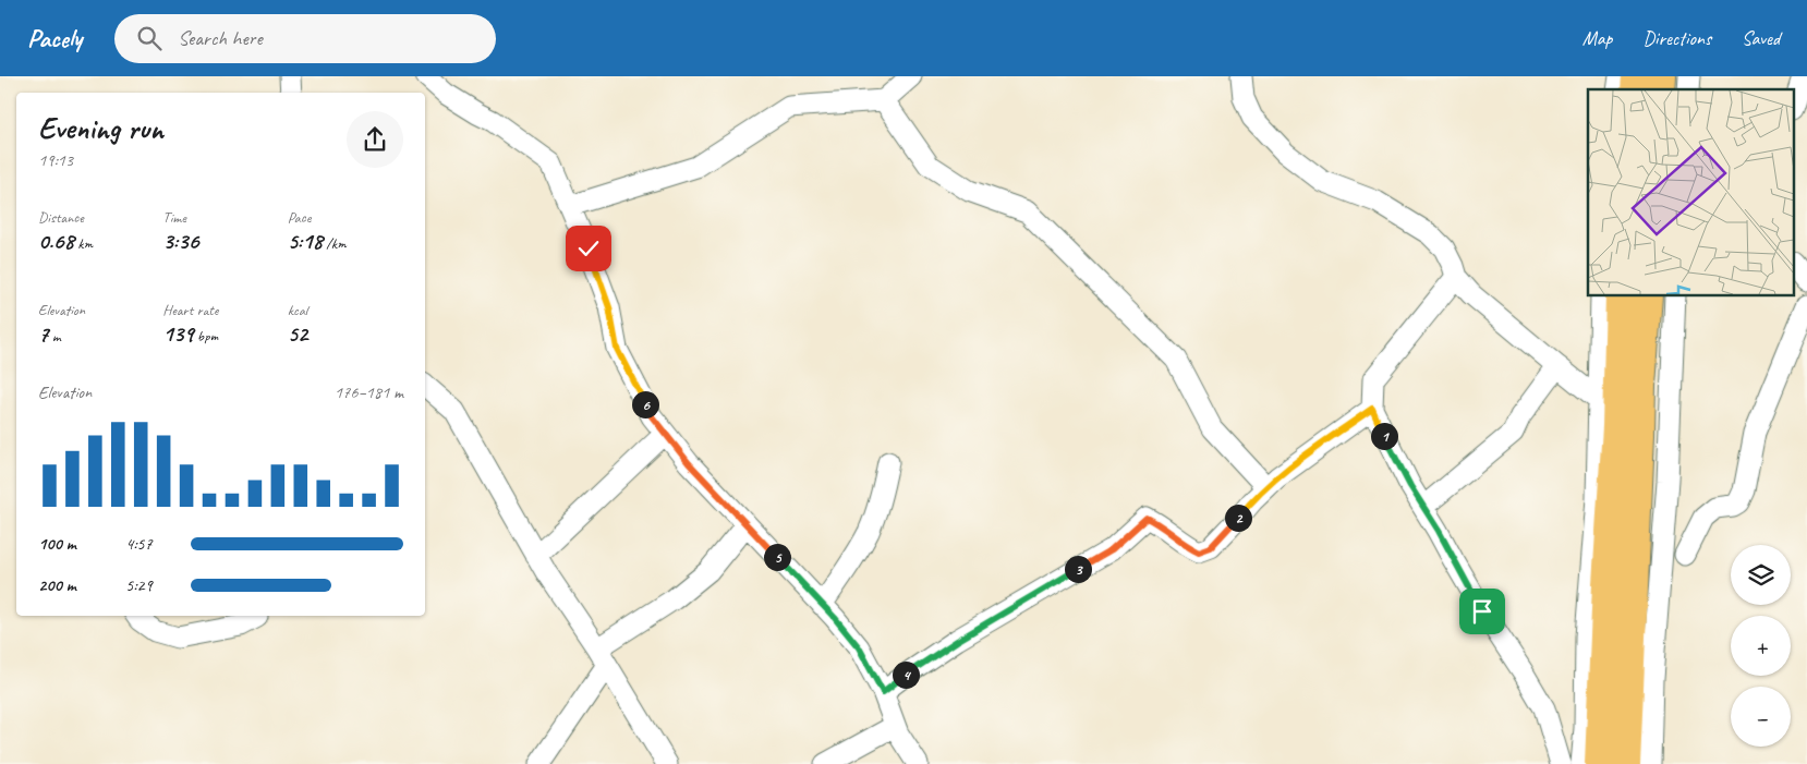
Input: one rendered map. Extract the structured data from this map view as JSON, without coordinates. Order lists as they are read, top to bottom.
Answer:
{
  "page": {
    "header": "Pacely",
    "search": "Search here",
    "nav": ["Map", "Directions", "Saved"],
    "heading": ["Evening run", "19:13"],
    "stats": [
      ["Distance", "0.68 km"],
      ["Time", "3:36"],
      ["Pace", "5:18 /km"],
      ["Elevation", "7 m"],
      ["Heart rate", "139 bpm"],
      ["kcal", "52"]
    ],
    "chart": ["Elevation", "176–181 m"],
    "pins": [
      "6",
      "1",
      "2",
      "5",
      "3",
      "4"
    ],
    "list": [
      {
        "name": "100 m",
        "note": "4:57"
      },
      {
        "name": "200 m",
        "note": "5:29"
      }
    ],
    "map_buttons": ["+", "−"]
  }
}
